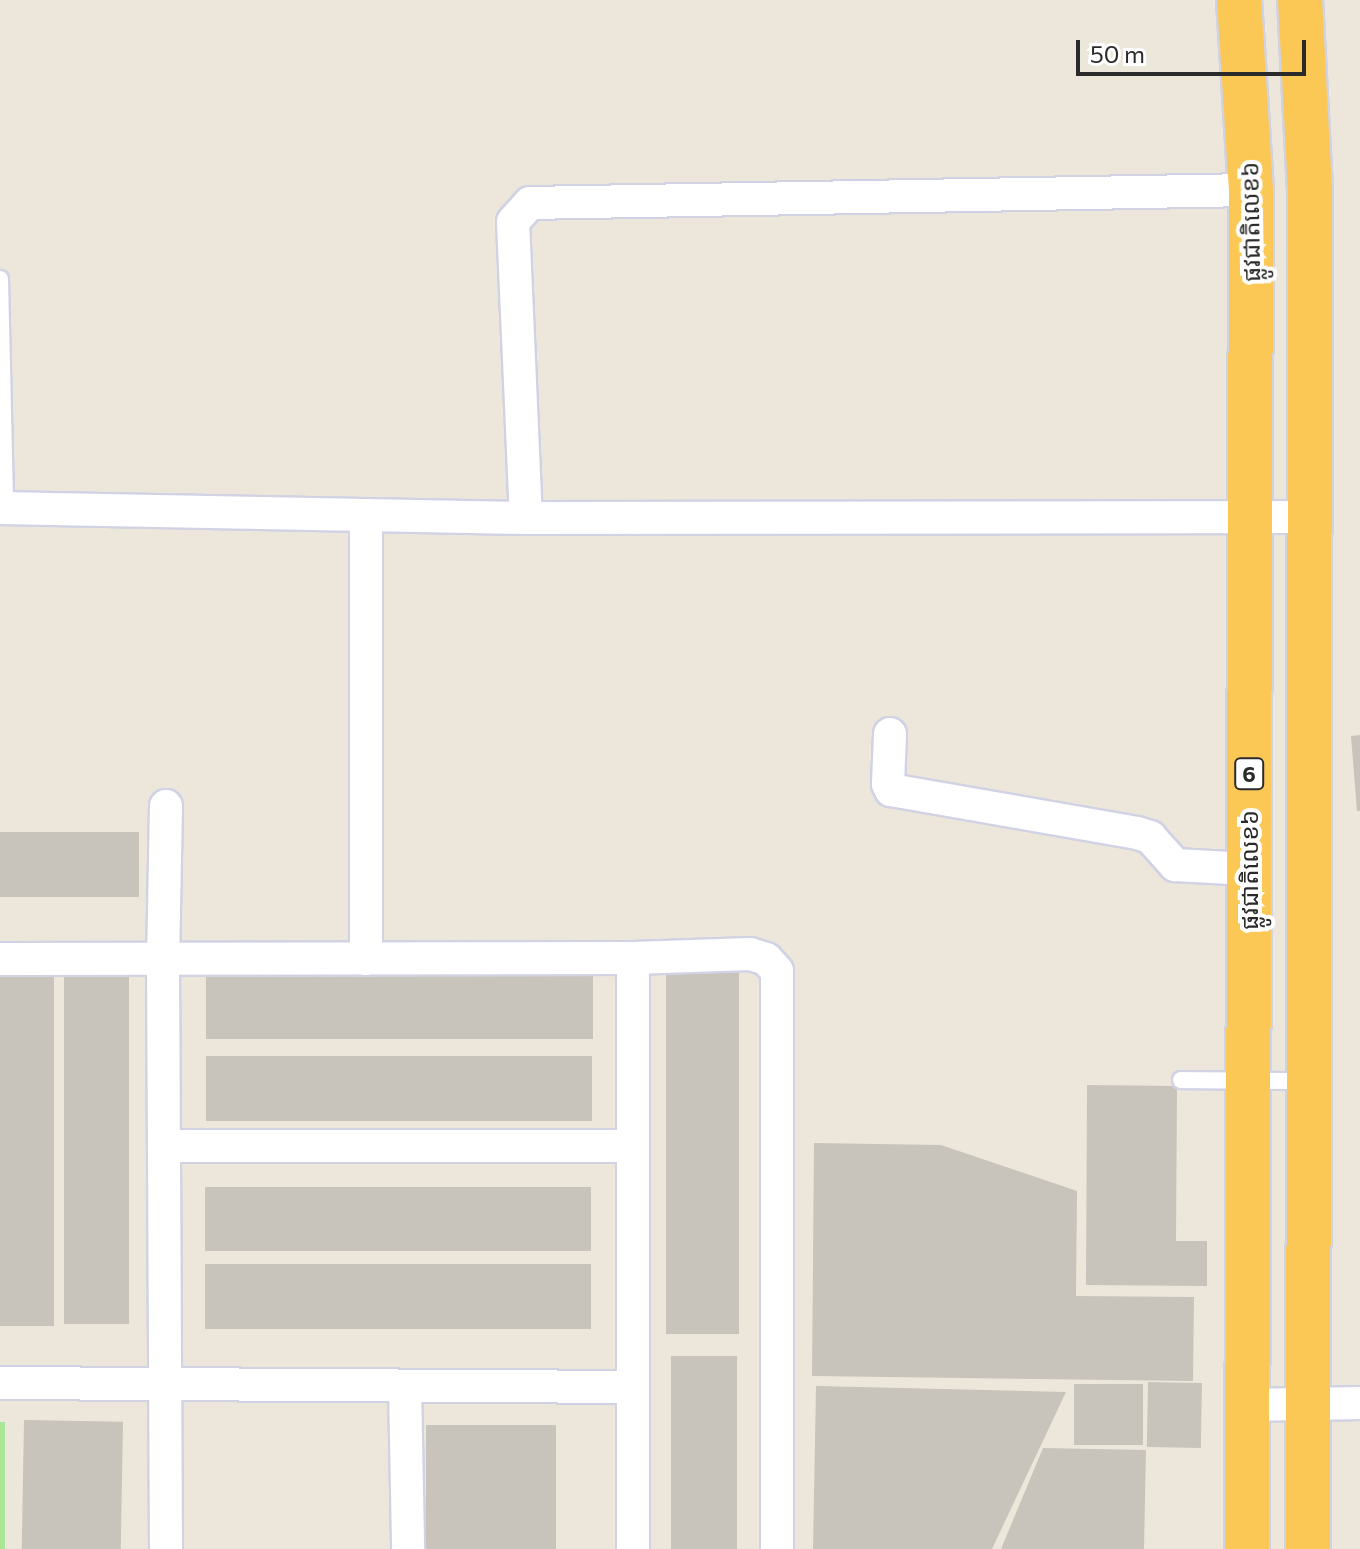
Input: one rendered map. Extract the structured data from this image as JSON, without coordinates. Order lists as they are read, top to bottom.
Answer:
{
  "streets": {
    "highway": ["ផ្លូវជាតិលេខ៦", "6"]
  },
  "scale_bar": "50 m"
}
